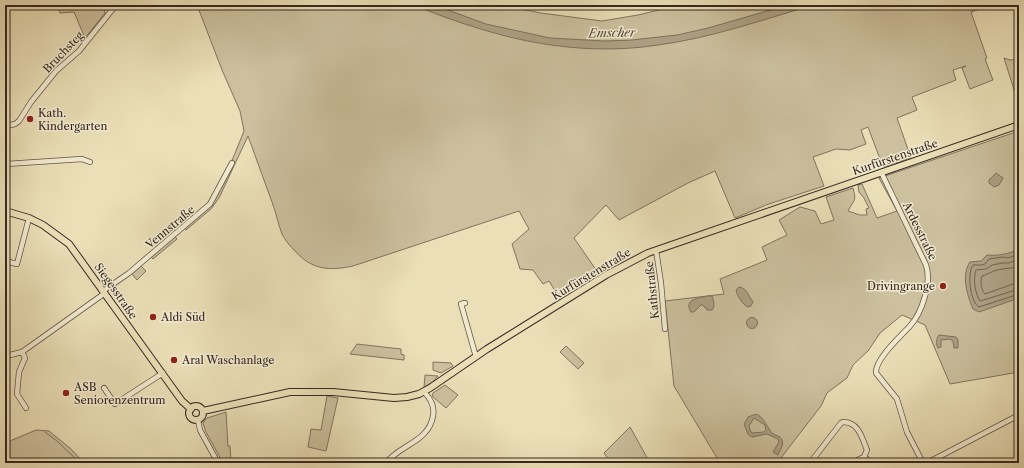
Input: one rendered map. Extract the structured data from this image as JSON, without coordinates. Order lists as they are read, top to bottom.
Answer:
{
  "streets": {
    "main road": ["Kurfürstenstraße", "Siegesstraße"],
    "street": [
      "Bruchsteg",
      "Vennstraße",
      "Ardesstraße",
      "Kathstraße"
    ]
  },
  "crossings": [
    ["Kurfürstenstraße", "Ardesstraße"],
    ["Kurfürstenstraße", "Kathstraße"],
    ["Kurfürstenstraße", "Siegesstraße"],
    ["Vennstraße", "Siegesstraße"]
  ],
  "water": ["Emscher"],
  "places": [
    "Kath. Kindergarten",
    "Drivingrange",
    "Aldi Süd",
    "Aral Waschanlage",
    "ASB Seniorenzentrum"
  ]
}
